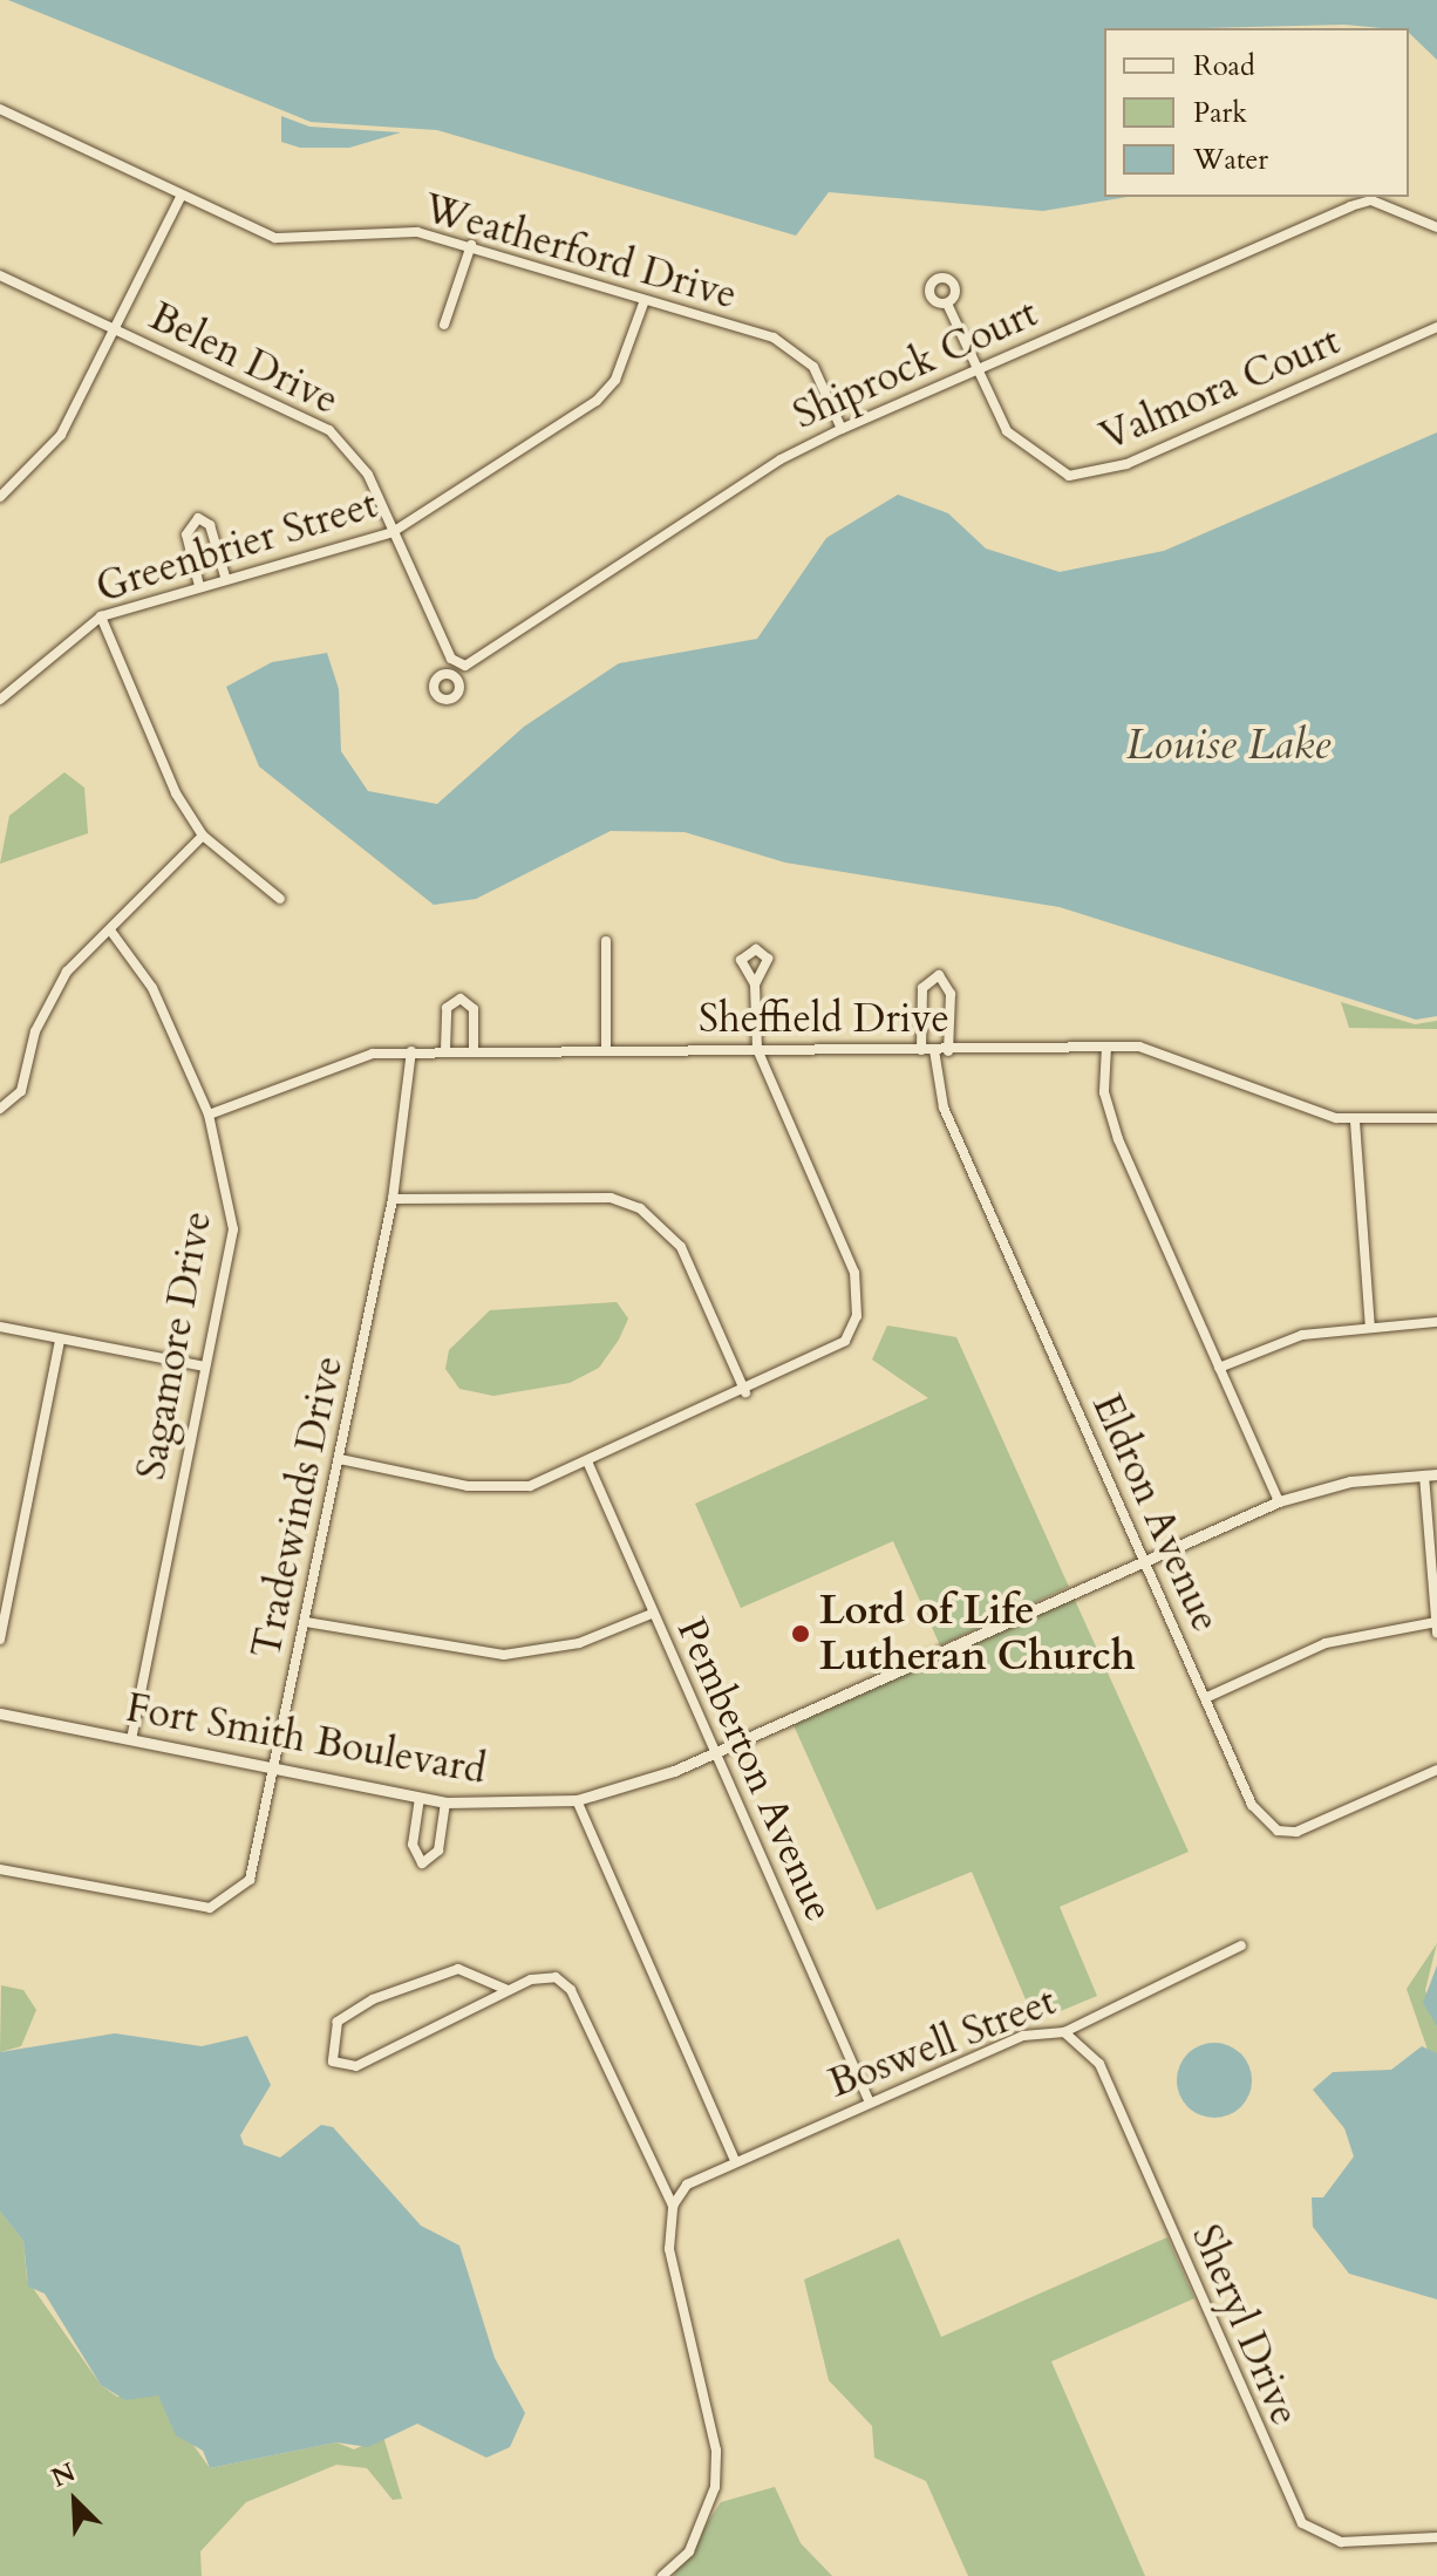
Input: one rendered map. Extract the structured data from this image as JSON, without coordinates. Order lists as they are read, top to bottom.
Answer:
{
  "streets": {
    "street": [
      "Weatherford Drive",
      "Belen Drive",
      "Shiprock Court",
      "Valmora Court",
      "Greenbrier Street",
      "Sheffield Drive",
      "Sagamore Drive",
      "Tradewinds Drive",
      "Eldron Avenue",
      "Fort Smith Boulevard",
      "Pemberton Avenue",
      "Boswell Street",
      "Sheryl Drive"
    ]
  },
  "crossings": [
    ["Weatherford Drive", "Shiprock Court"],
    ["Weatherford Drive", "Greenbrier Street"],
    ["Belen Drive", "Shiprock Court"],
    ["Belen Drive", "Greenbrier Street"],
    ["Shiprock Court", "Valmora Court"],
    ["Sheffield Drive", "Sagamore Drive"],
    ["Sheffield Drive", "Tradewinds Drive"],
    ["Sheffield Drive", "Eldron Avenue"],
    ["Sagamore Drive", "Fort Smith Boulevard"],
    ["Tradewinds Drive", "Fort Smith Boulevard"],
    ["Eldron Avenue", "Fort Smith Boulevard"],
    ["Fort Smith Boulevard", "Pemberton Avenue"],
    ["Pemberton Avenue", "Boswell Street"],
    ["Boswell Street", "Sheryl Drive"]
  ],
  "water": ["Louise Lake"],
  "places": ["Lord of Life Lutheran Church"],
  "legend": ["Road", "Park", "Water"],
  "north": "top left"
}
